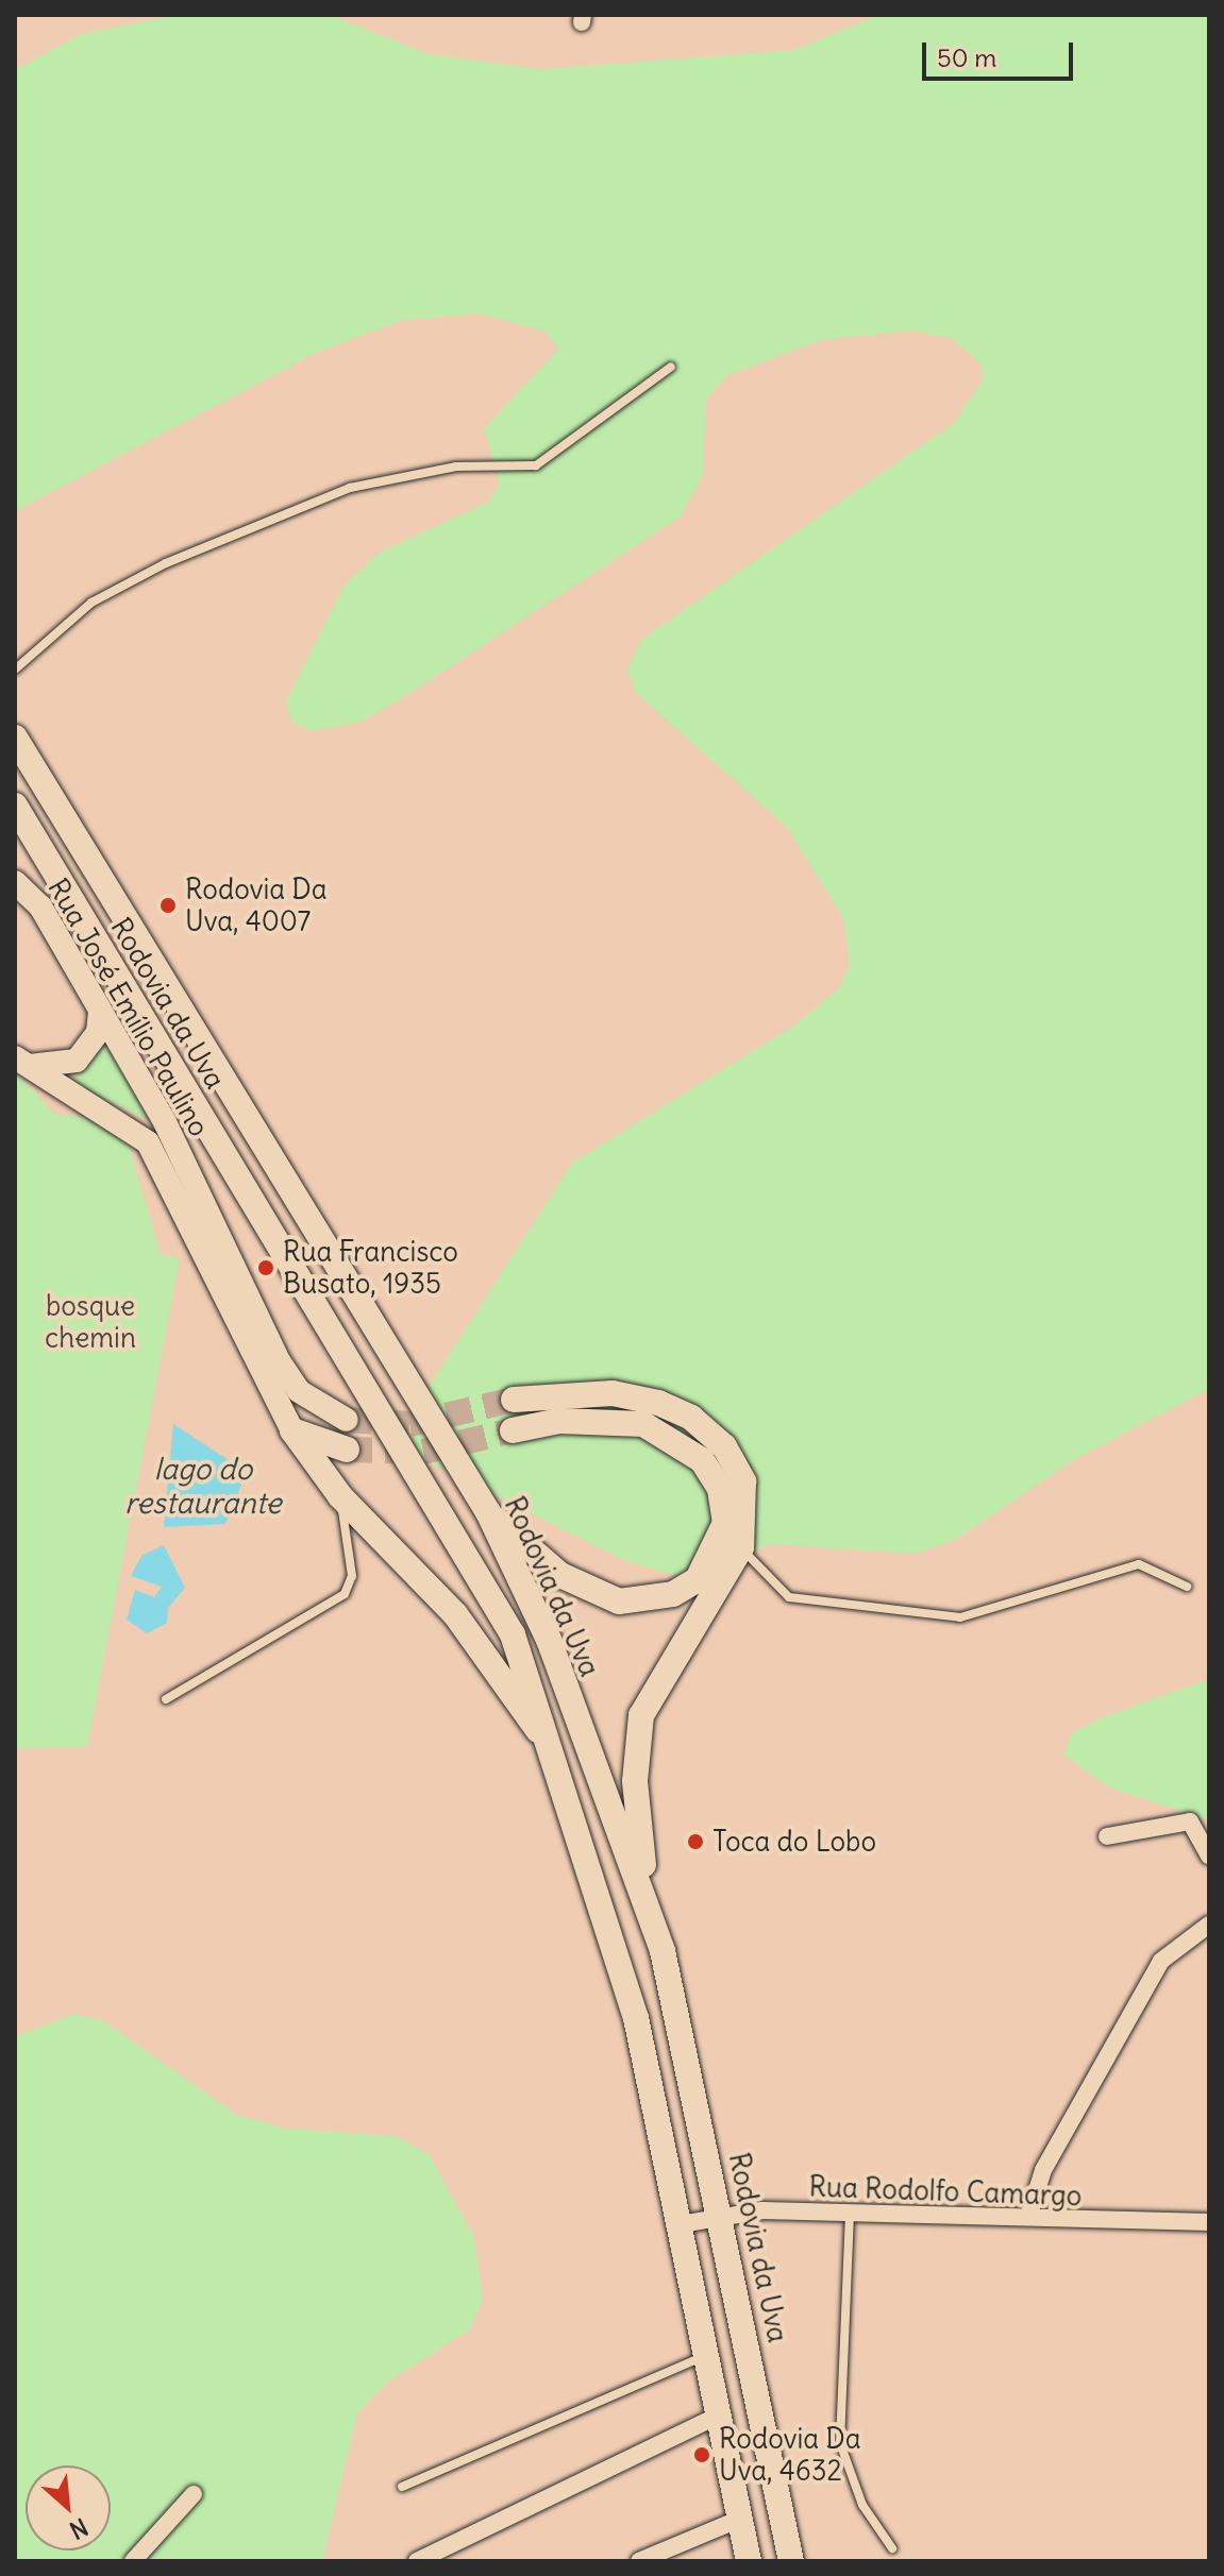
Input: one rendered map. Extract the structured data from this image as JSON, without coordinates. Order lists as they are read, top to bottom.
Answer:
{
  "streets": {
    "main road": ["Rodovia da Uva"],
    "street": ["Rua José Emílio Paulino", "Rua Rodolfo Camargo"]
  },
  "crossings": [
    ["Rodovia da Uva", "Rua Rodolfo Camargo"]
  ],
  "water": ["lago do restaurante"],
  "parks": ["bosque chemin"],
  "places": [
    "Rodovia Da Uva, 4007",
    "Rua Francisco Busato, 1935",
    "Toca do Lobo",
    "Rodovia Da Uva, 4632"
  ],
  "scale_bar": "50 m",
  "north": "bottom right"
}
